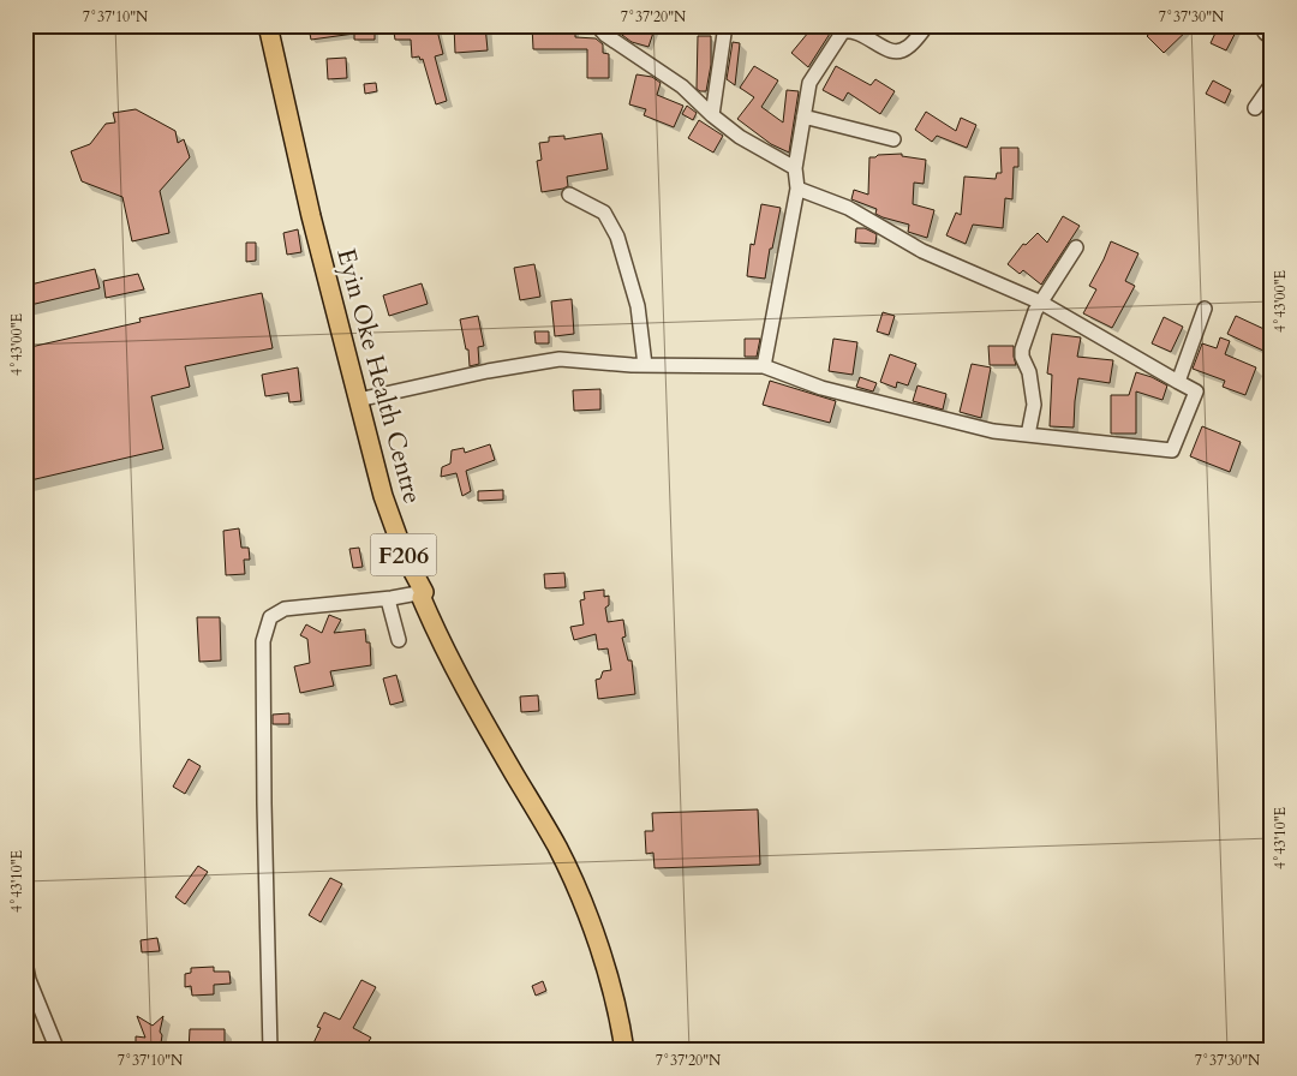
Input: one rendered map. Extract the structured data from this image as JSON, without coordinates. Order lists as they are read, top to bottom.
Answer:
{
  "streets": {
    "main road": ["Eyin Oke Health Centre", "F206"]
  },
  "coordinates": [
    "7°37'10\"N",
    "7°37'20\"N",
    "7°37'30\"N",
    "4°43'00\"E",
    "4°43'10\"E"
  ]
}
